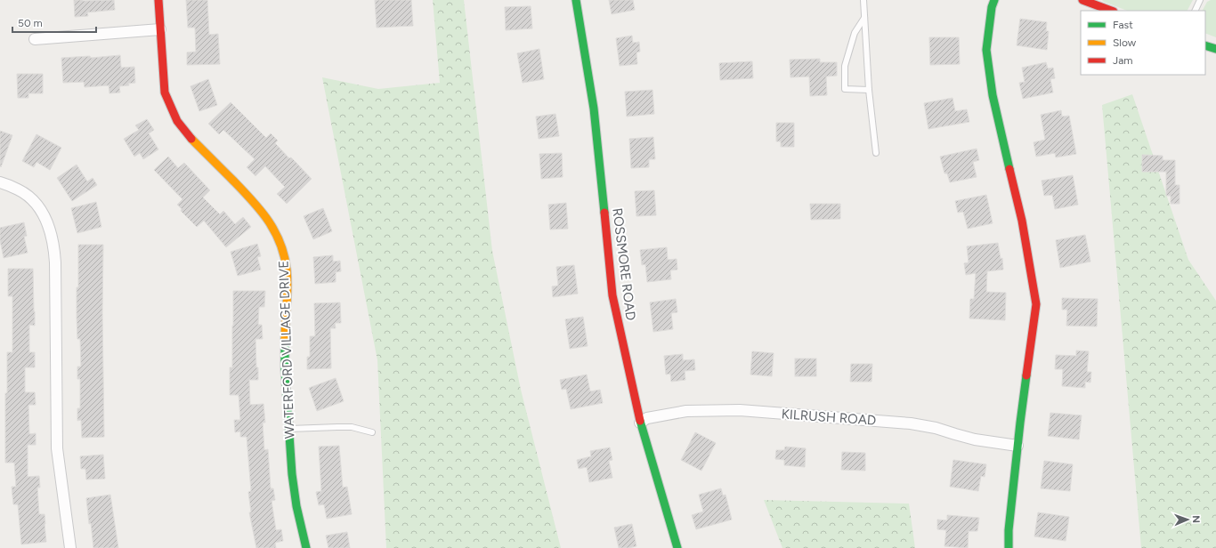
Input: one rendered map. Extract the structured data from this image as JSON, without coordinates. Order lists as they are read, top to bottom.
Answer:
{
  "streets": {
    "street": ["ROSSMORE ROAD", "WATERFORD VILLAGE DRIVE", "KILRUSH ROAD"]
  },
  "crossings": [
    ["ROSSMORE ROAD", "KILRUSH ROAD"]
  ],
  "legend": ["Fast", "Slow", "Jam"],
  "scale_bar": "50 m",
  "north": "right"
}
